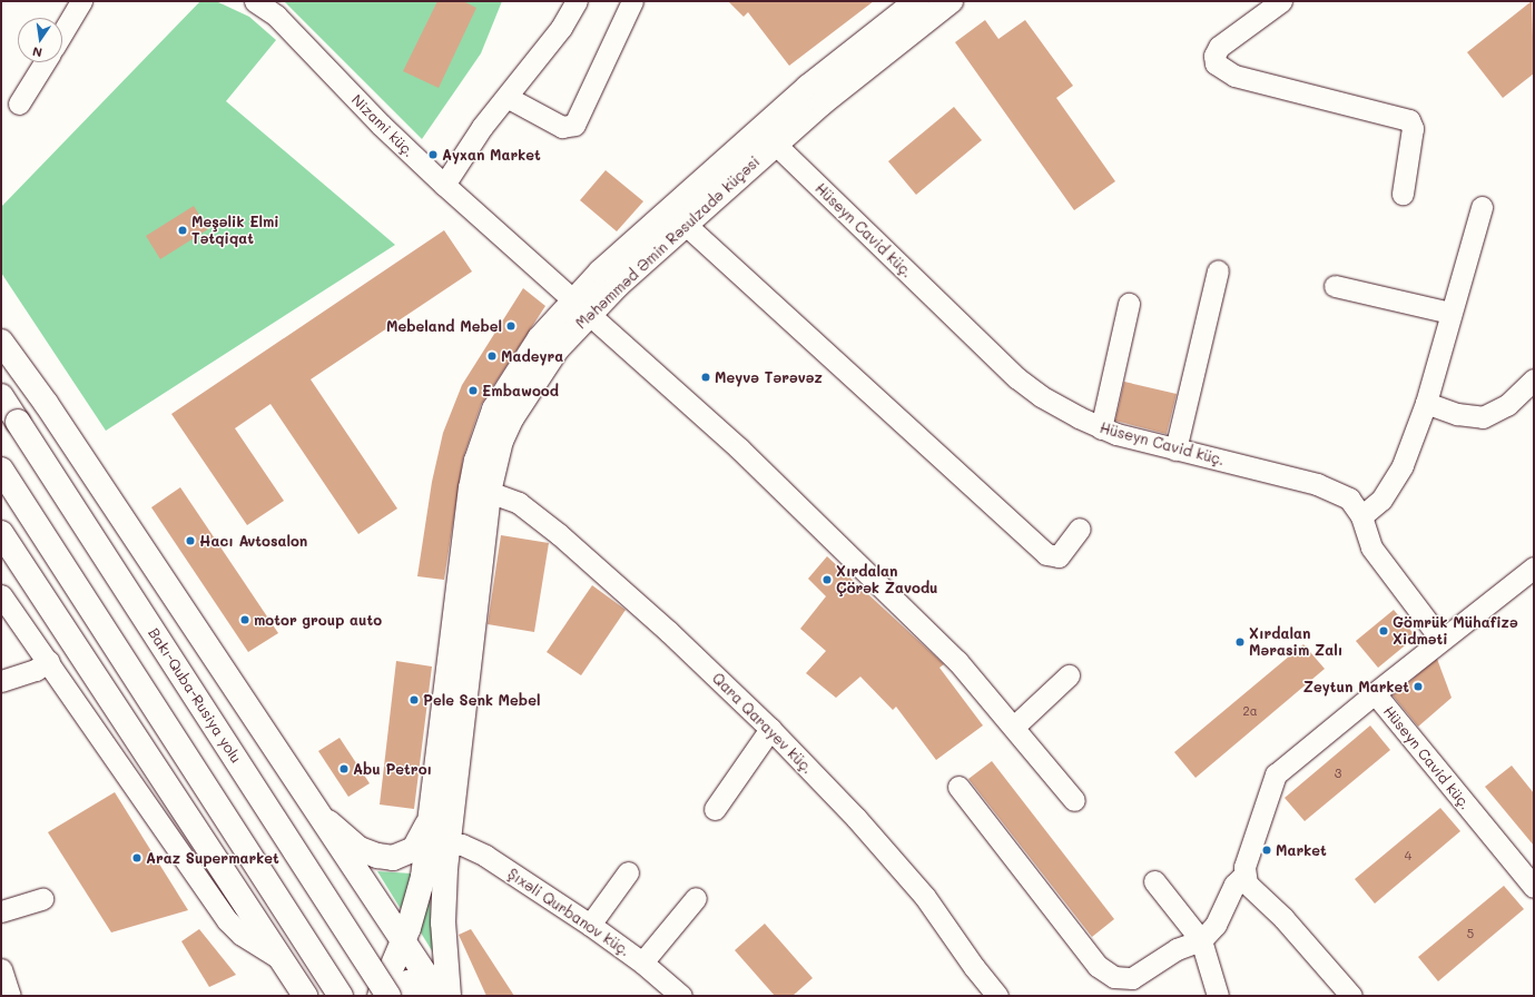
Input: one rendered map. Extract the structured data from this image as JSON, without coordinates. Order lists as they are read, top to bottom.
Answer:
{
  "streets": {
    "main road": ["Məhəmməd Əmin Rəsulzadə küçəsi", "Bakı-Quba-Rusiya yolu"],
    "street": [
      "Nizami küç.",
      "Hüseyn Cavid küç.",
      "Qara Qarayev küç.",
      "Şıxəli Qurbanov küç."
    ]
  },
  "crossings": [
    ["Nizami küç.", "Məhəmməd Əmin Rəsulzadə küçəsi"],
    ["Hüseyn Cavid küç.", "Məhəmməd Əmin Rəsulzadə küçəsi"],
    ["Məhəmməd Əmin Rəsulzadə küçəsi", "Qara Qarayev küç."],
    ["Məhəmməd Əmin Rəsulzadə küçəsi", "Şıxəli Qurbanov küç."]
  ],
  "places": [
    "Ayxan Market",
    "Meşəlik Elmi Tətqiqat",
    "Mebeland Mebel",
    "Madeyra",
    "Meyvə Tərəvəz",
    "Embawood",
    "Hacı Avtosalon",
    "Xırdalan Çörək Zavodu",
    "motor group auto",
    "Gömrük Mühafizə Xidməti",
    "Xırdalan Mərasim Zalı",
    "Zeytun Market",
    "Pele Senk Mebel",
    "Abu Petroı",
    "Market",
    "Araz Supermarket"
  ],
  "house_numbers": [
    "2a",
    "3",
    "4",
    "5"
  ],
  "north": "bottom"
}
